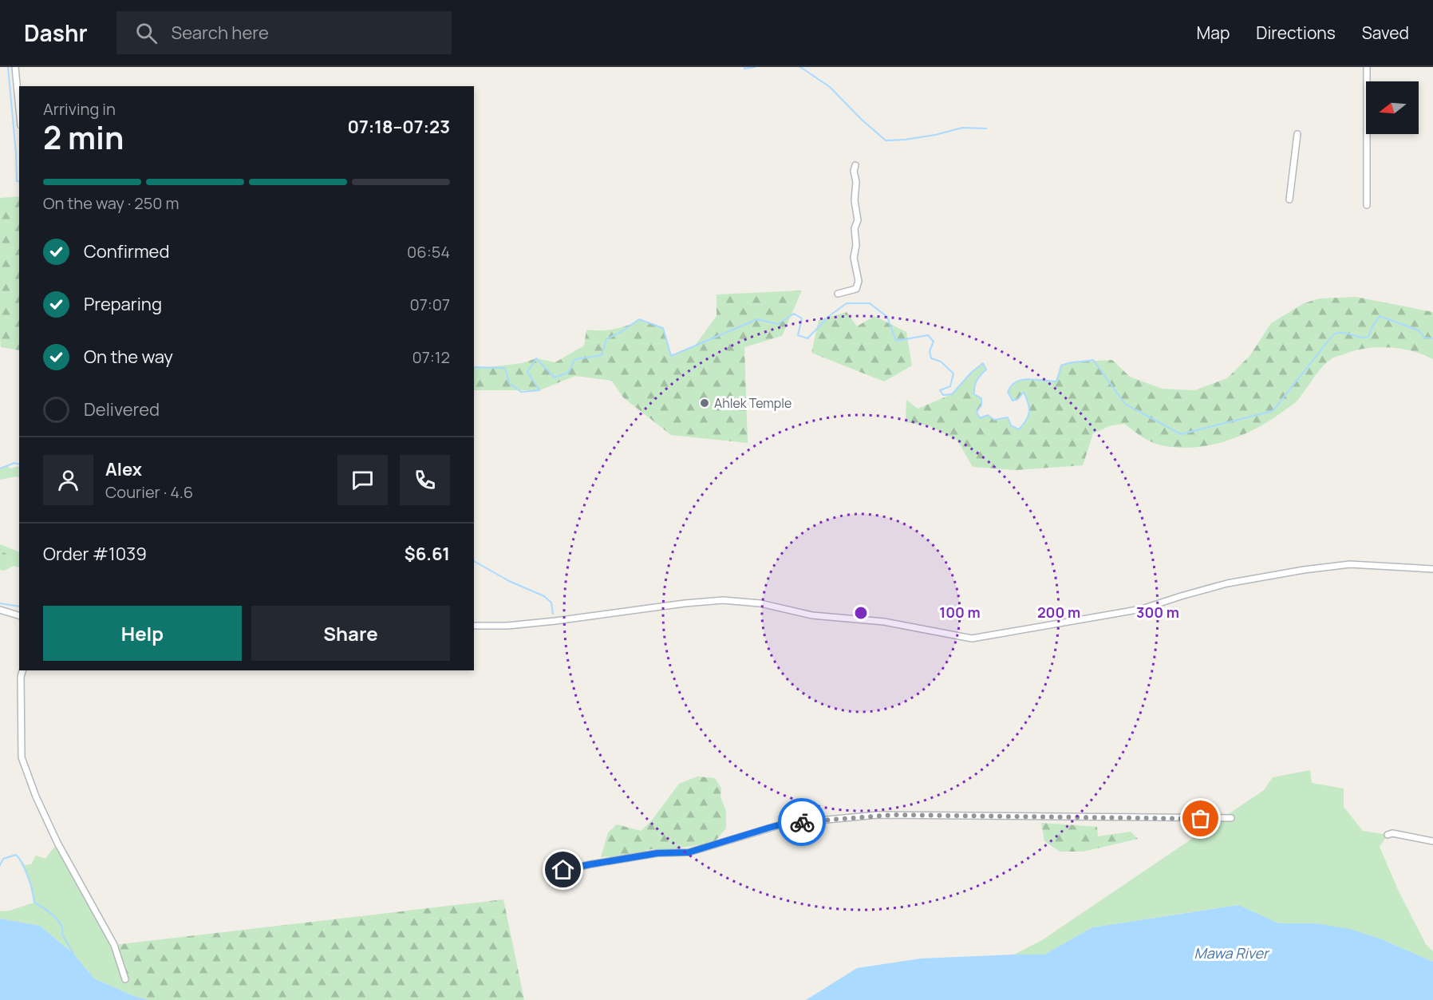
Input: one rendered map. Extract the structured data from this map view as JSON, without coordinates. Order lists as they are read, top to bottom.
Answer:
{
  "water": ["Mawa River"],
  "places": ["Ahlek Temple"],
  "north": "left",
  "page": {
    "header": "Dashr",
    "search": "Search here",
    "nav": ["Map", "Directions", "Saved"],
    "heading": ["2 min", "Arriving in", "07:18–07:23"],
    "panel": [
      "Alex",
      "Courier · 4.6",
      "Order #1039",
      "$6.61"
    ],
    "bar": "On the way · 250 m",
    "list": [
      ["Confirmed", "06:54"],
      ["Preparing", "07:07"],
      ["On the way", "07:12"],
      "Delivered"
    ],
    "buttons": ["Help", "Share"]
  },
  "rings": ["100 m", "200 m", "300 m"]
}
